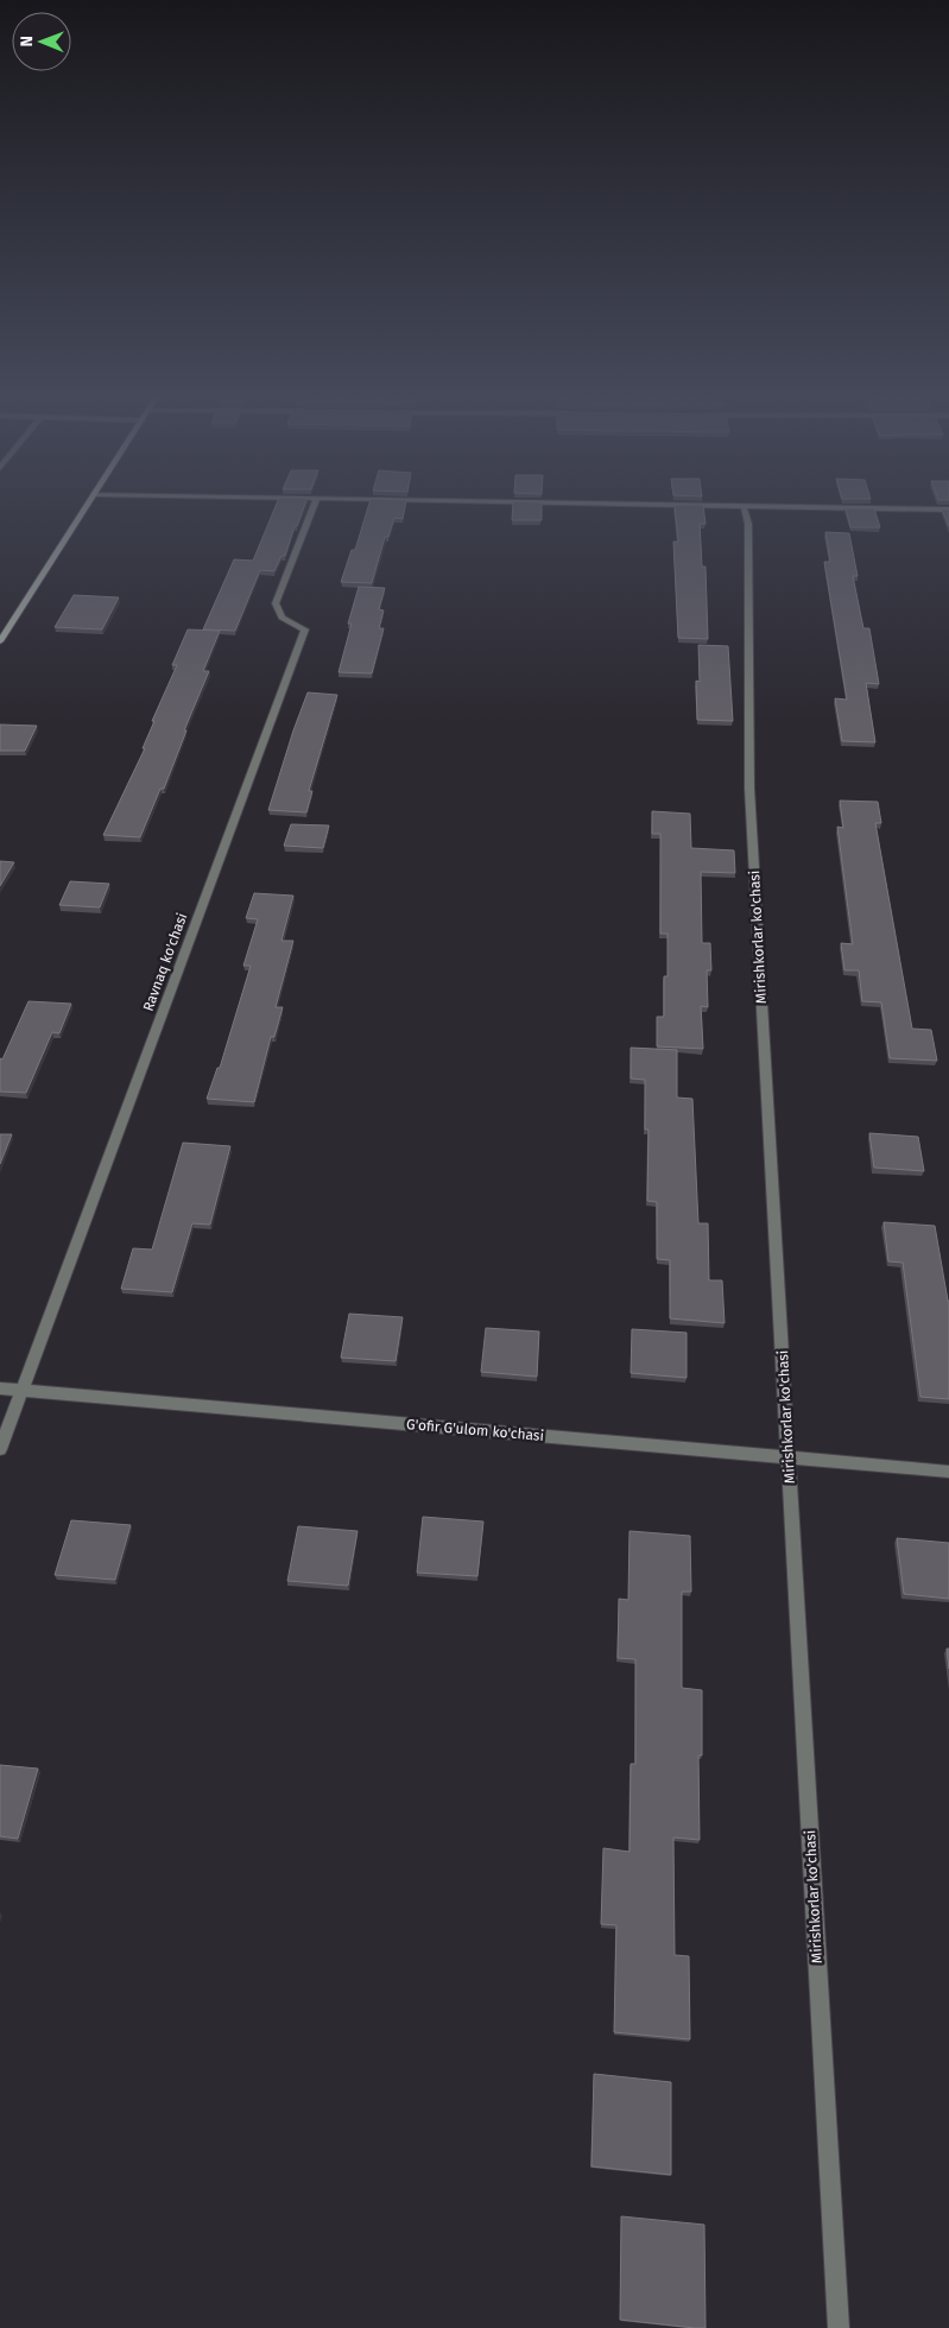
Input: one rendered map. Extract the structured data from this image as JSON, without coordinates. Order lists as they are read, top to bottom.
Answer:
{
  "streets": {
    "street": ["Mirishkorlar ko'chasi", "Ravnaq ko'chasi", "G'ofir G'ulom ko'chasi"]
  },
  "crossings": [
    ["Mirishkorlar ko'chasi", "G'ofir G'ulom ko'chasi"],
    ["Ravnaq ko'chasi", "G'ofir G'ulom ko'chasi"]
  ],
  "north": "left"
}
